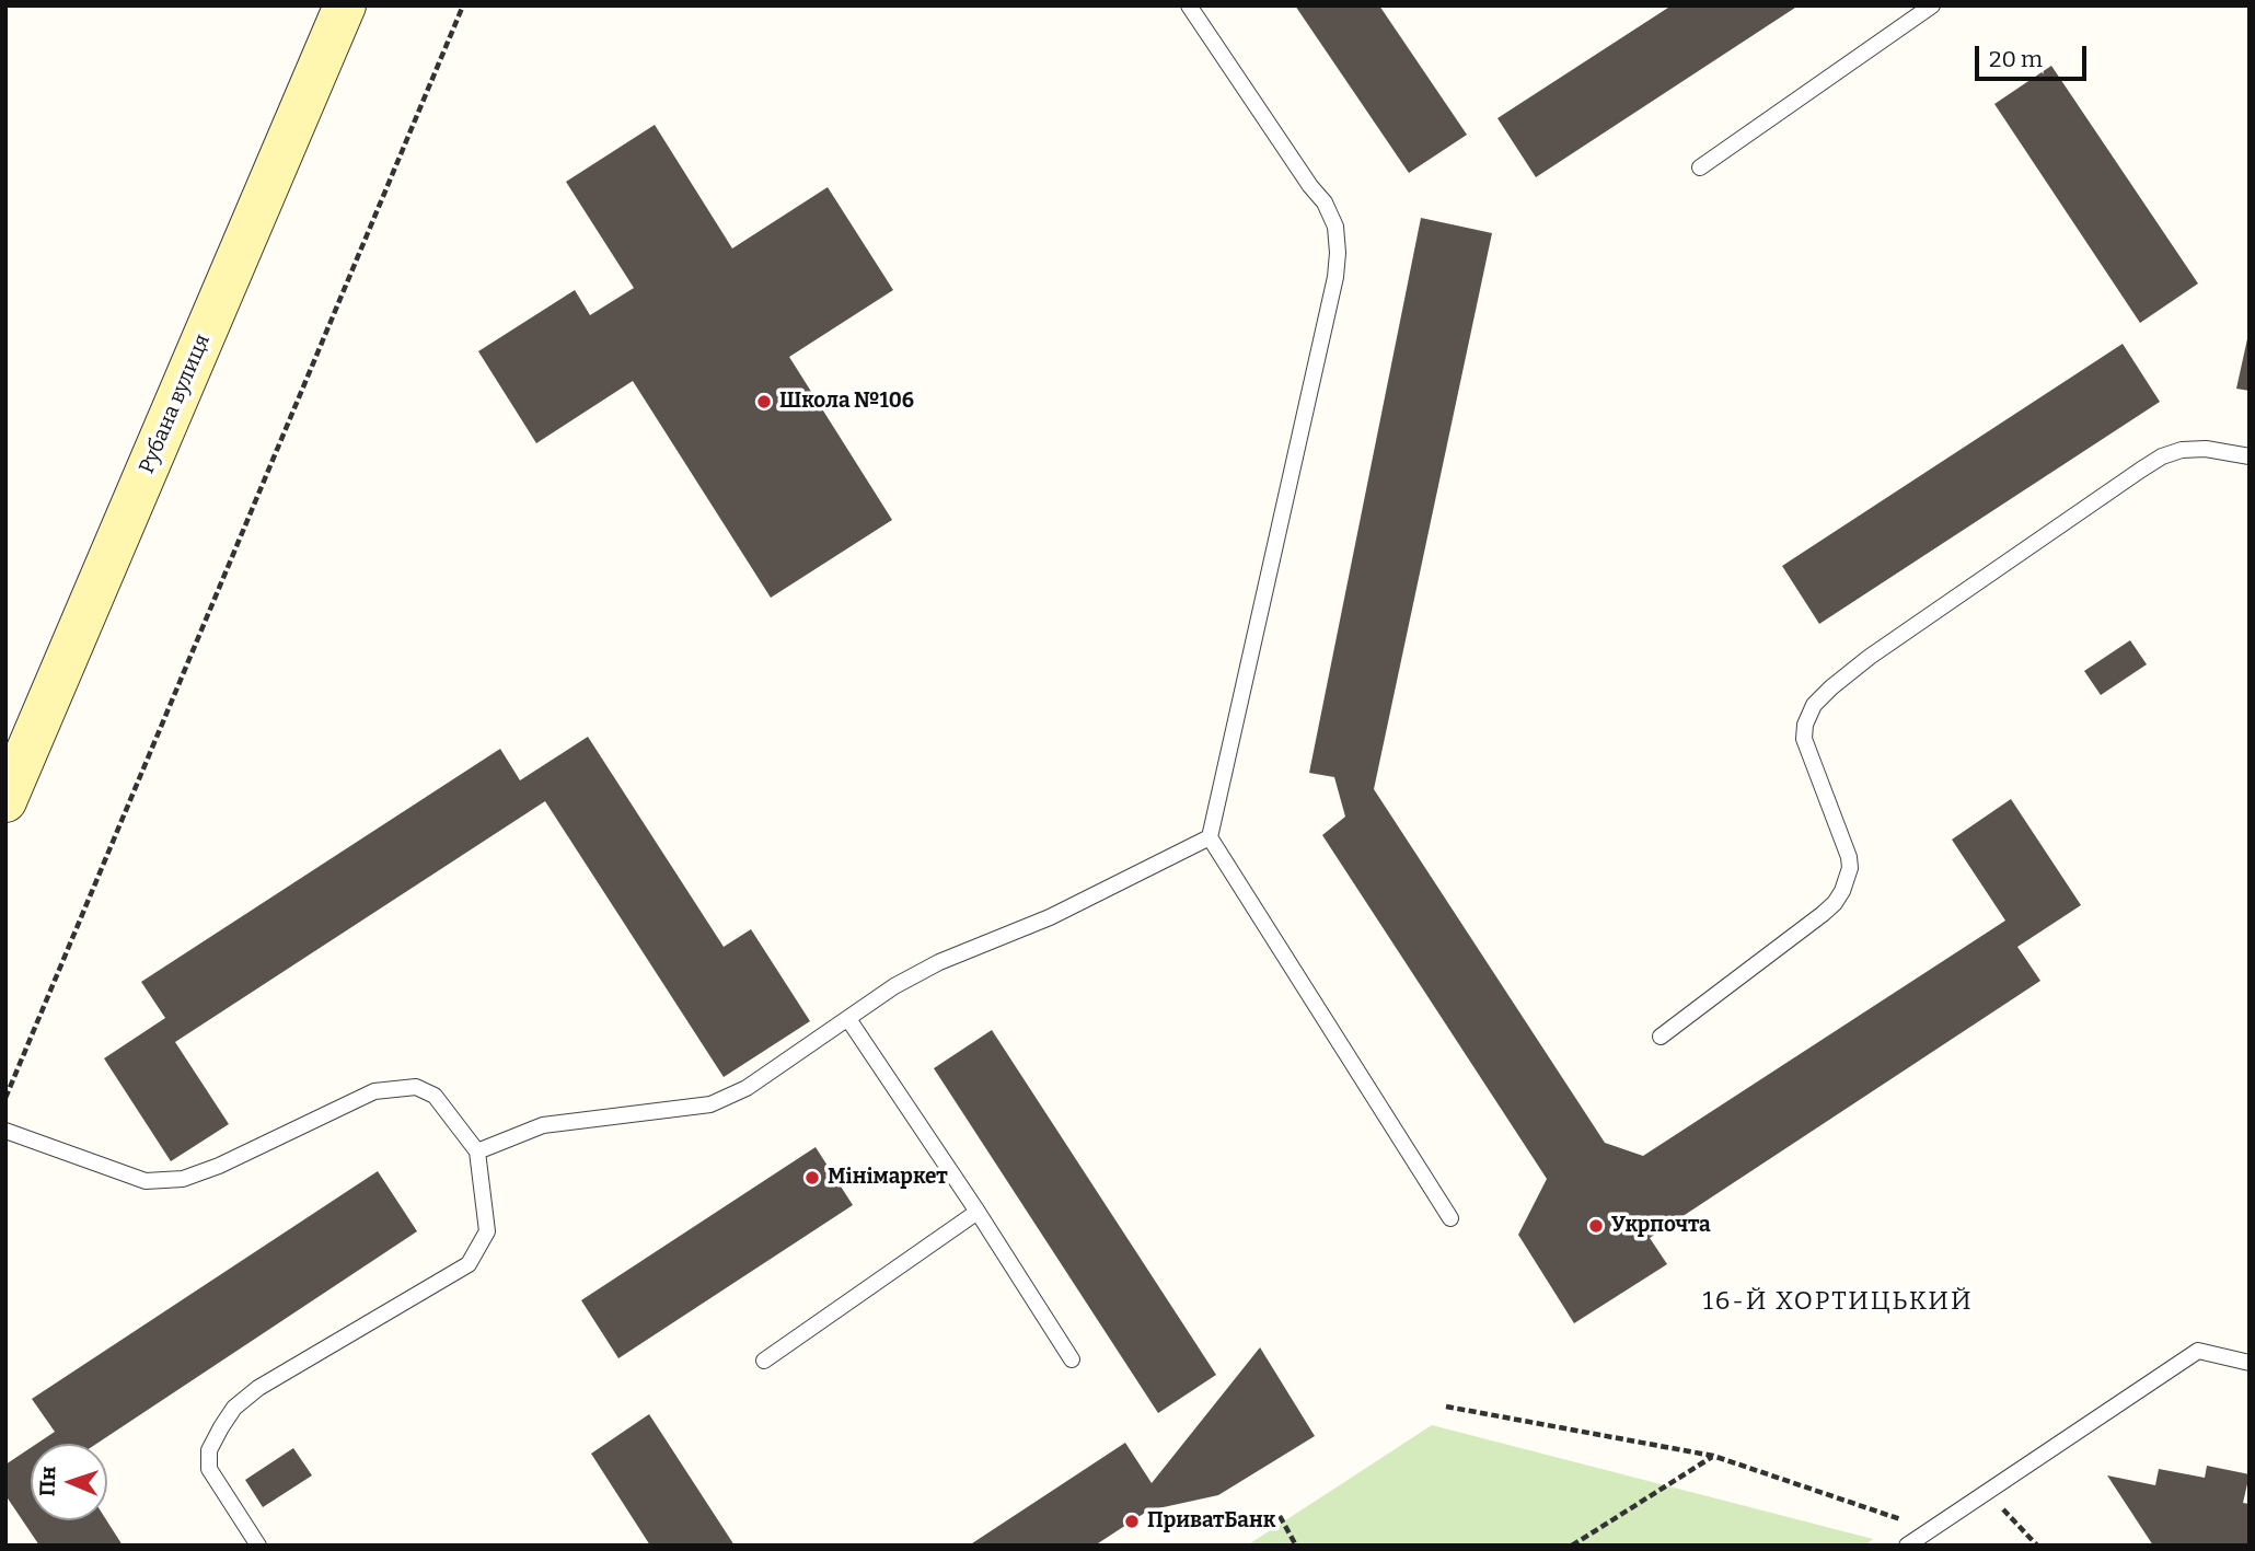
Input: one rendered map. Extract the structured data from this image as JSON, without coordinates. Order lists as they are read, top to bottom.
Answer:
{
  "streets": {
    "street": ["Рубана вулиця"]
  },
  "districts": ["16-Й ХОРТИЦЬКИЙ"],
  "places": [
    "Школа №106",
    "Мiнiмаркет",
    "Укрпочта",
    "ПриватБанк"
  ],
  "scale_bar": "20 m",
  "north": "left"
}
